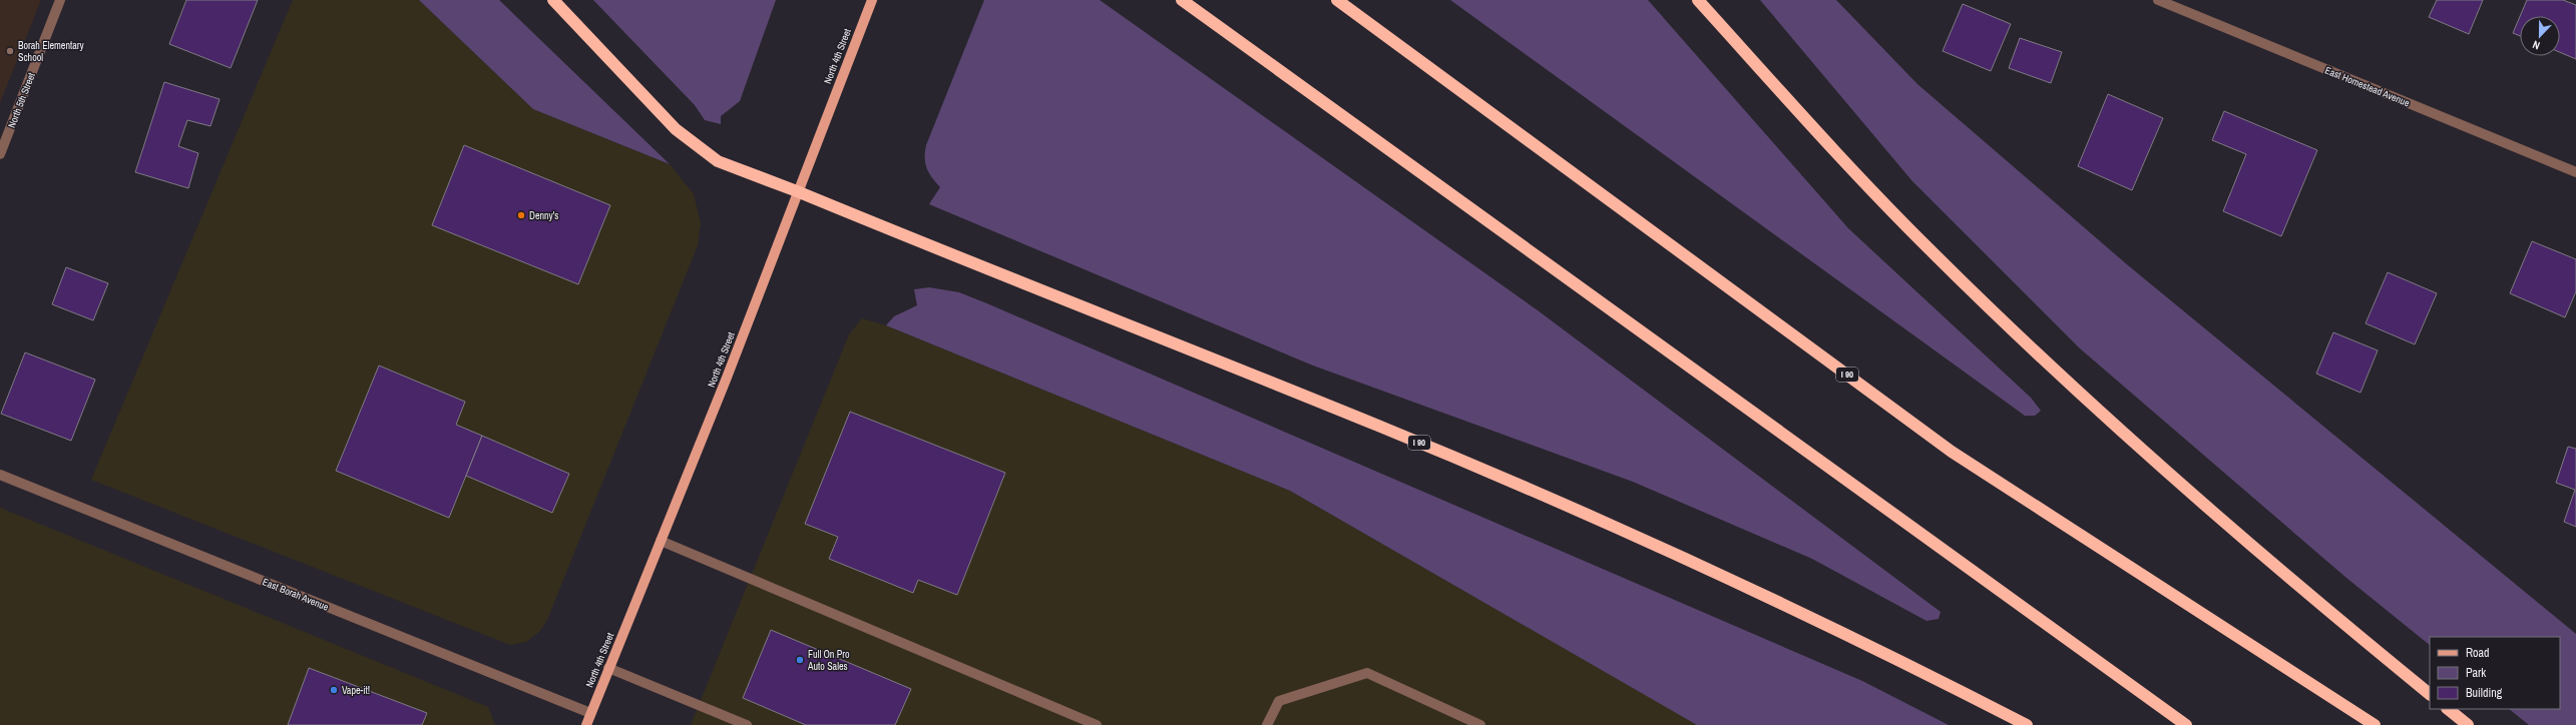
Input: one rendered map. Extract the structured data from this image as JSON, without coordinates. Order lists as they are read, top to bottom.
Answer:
{
  "streets": {
    "highway": ["I 90"],
    "main road": ["North 4th Street"],
    "street": ["East Homestead Avenue", "North 5th Street", "East Borah Avenue"]
  },
  "crossings": [
    ["North 4th Street", "I 90"],
    ["North 4th Street", "East Borah Avenue"]
  ],
  "places": [
    "Borah Elementary School",
    "Denny's",
    "Full On Pro Auto Sales",
    "Vape-it!"
  ],
  "legend": ["Road", "Park", "Building"],
  "north": "bottom"
}
